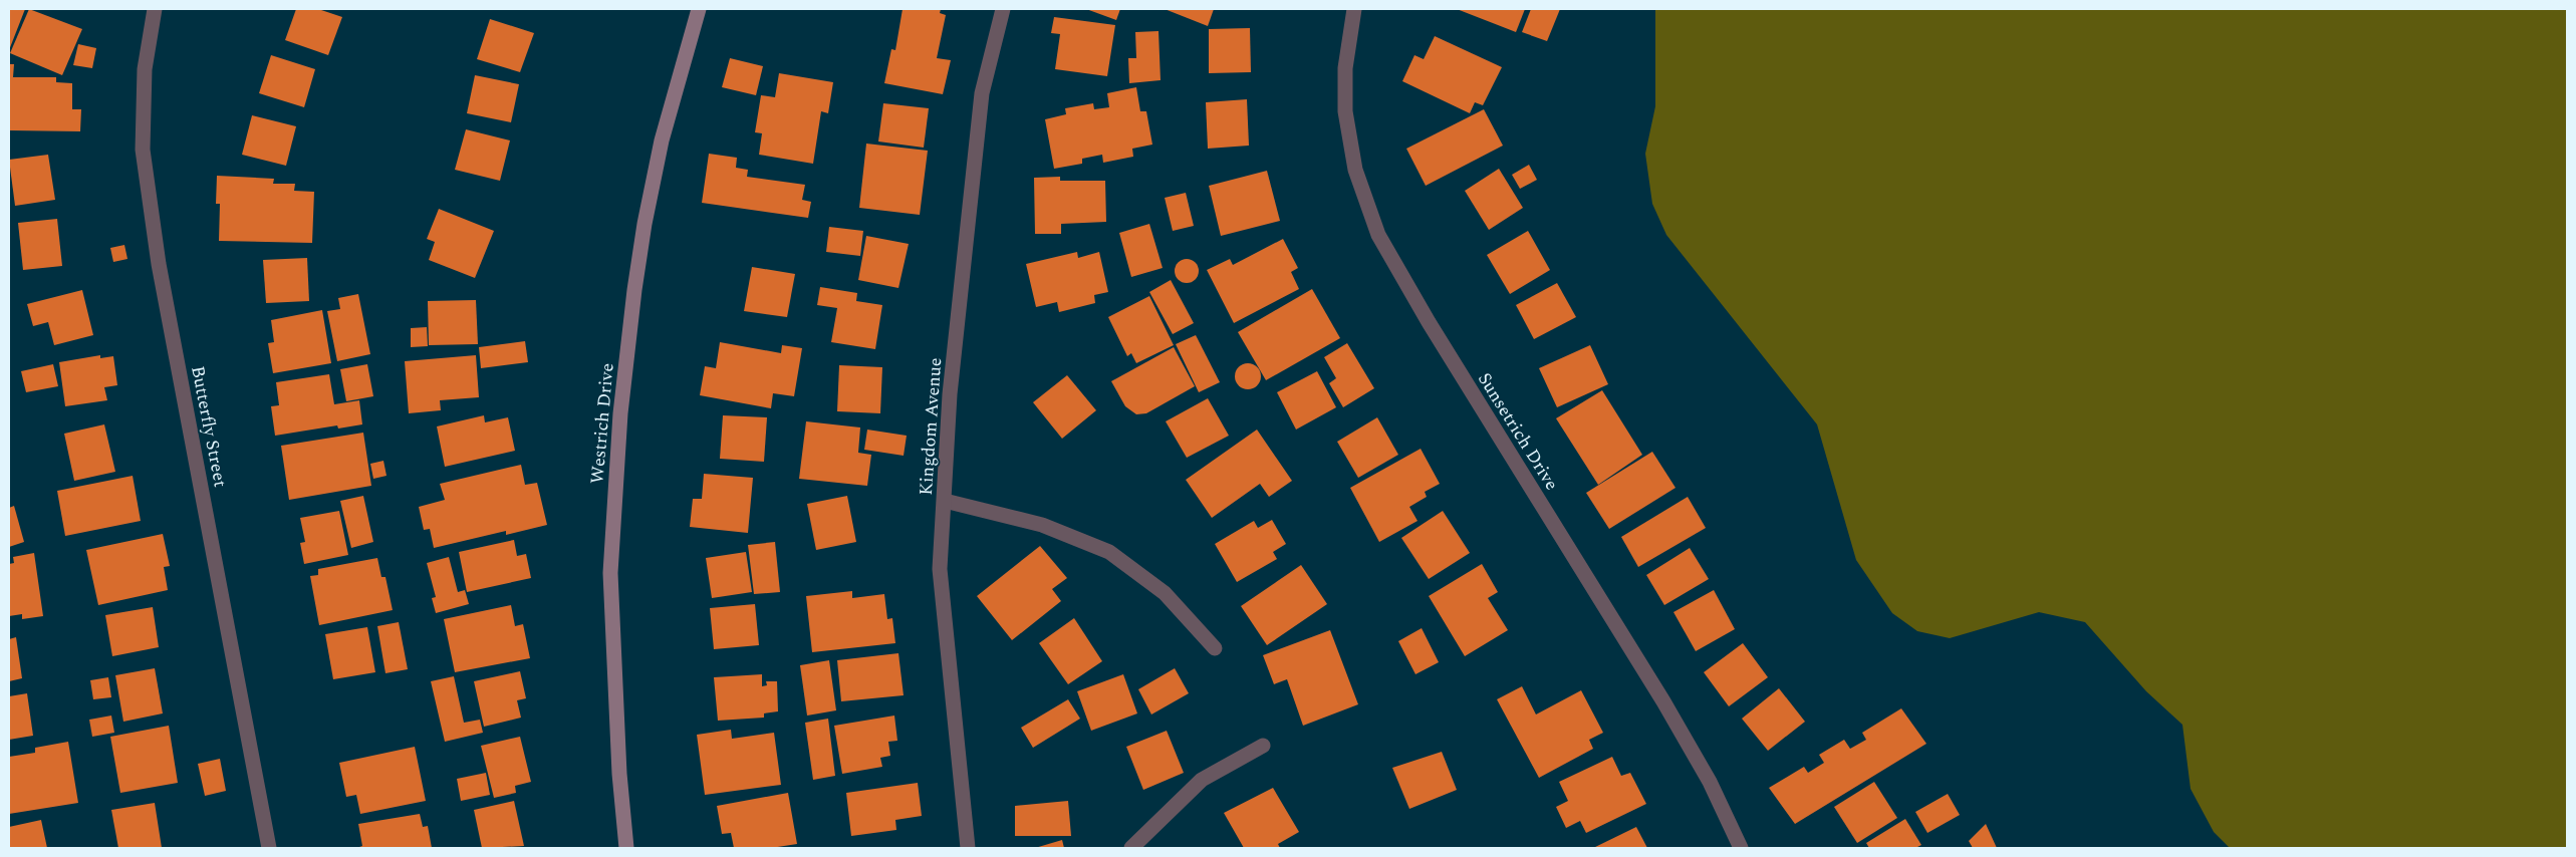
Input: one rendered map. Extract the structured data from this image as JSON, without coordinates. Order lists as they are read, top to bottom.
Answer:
{
  "streets": {
    "street": [
      "Westrich Drive",
      "Butterfly Street",
      "Kingdom Avenue",
      "Sunsetrich Drive"
    ]
  }
}
